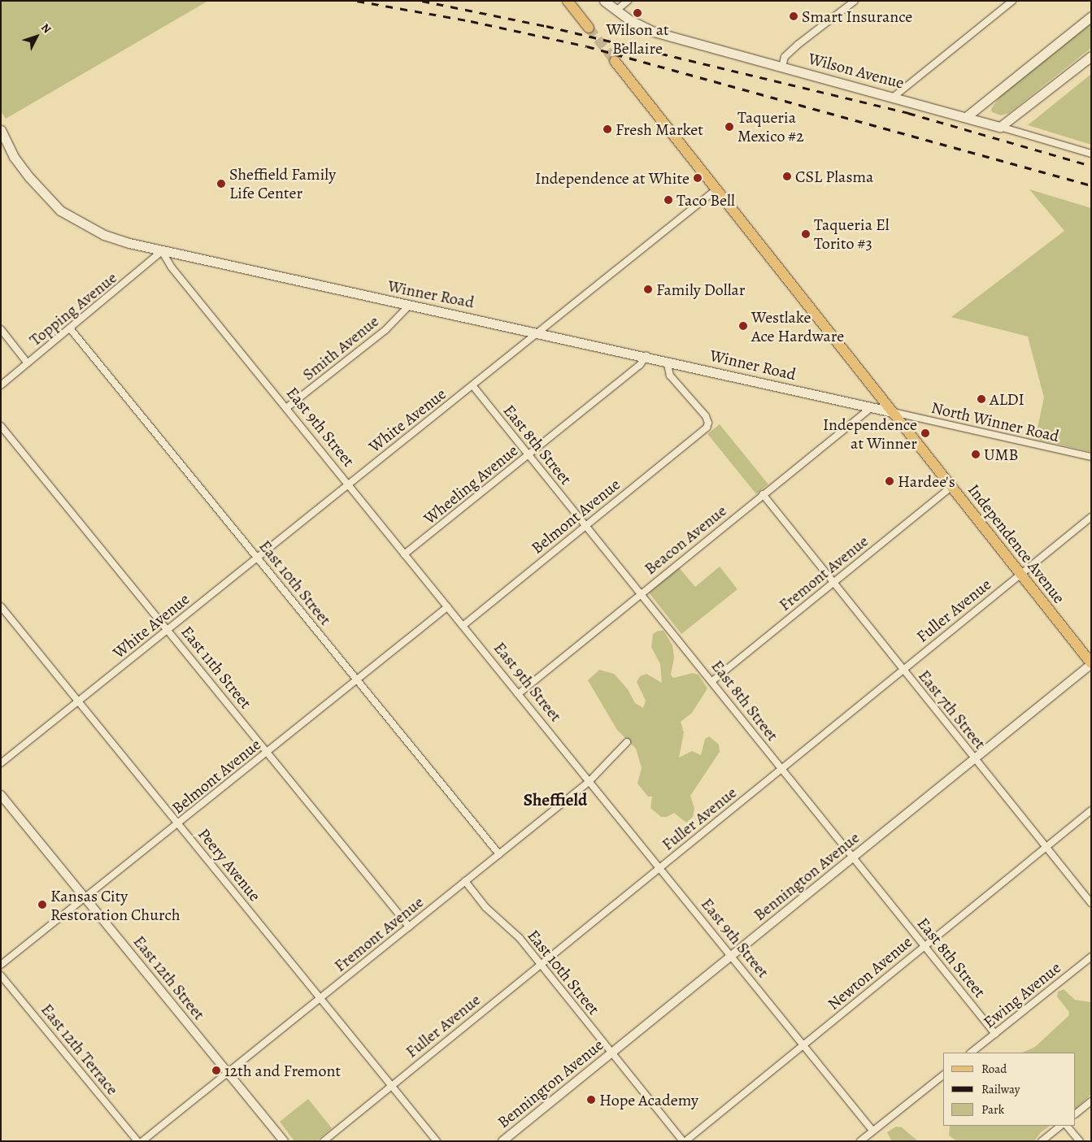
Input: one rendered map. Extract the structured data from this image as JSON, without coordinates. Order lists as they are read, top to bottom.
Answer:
{
  "streets": {
    "main road": ["Wilson Avenue", "Winner Road", "Independence Avenue"],
    "street": [
      "Topping Avenue",
      "Smith Avenue",
      "White Avenue",
      "North Winner Road",
      "East 9th Street",
      "East 8th Street",
      "Wheeling Avenue",
      "Belmont Avenue",
      "Beacon Avenue",
      "Fremont Avenue",
      "East 10th Street",
      "Fuller Avenue",
      "East 11th Street",
      "East 7th Street",
      "Peery Avenue",
      "Bennington Avenue",
      "Newton Avenue",
      "East 12th Street",
      "Ewing Avenue",
      "East 12th Terrace"
    ]
  },
  "crossings": [
    ["Winner Road", "Topping Avenue"],
    ["Winner Road", "Smith Avenue"],
    ["Winner Road", "White Avenue"],
    ["Winner Road", "North Winner Road"],
    ["Winner Road", "East 9th Street"],
    ["Winner Road", "Wheeling Avenue"],
    ["Winner Road", "Belmont Avenue"],
    ["Winner Road", "Beacon Avenue"],
    ["Winner Road", "Independence Avenue"],
    ["Topping Avenue", "East 9th Street"],
    ["Topping Avenue", "East 10th Street"],
    ["Smith Avenue", "East 9th Street"],
    ["White Avenue", "East 9th Street"],
    ["White Avenue", "East 8th Street"],
    ["White Avenue", "Independence Avenue"],
    ["White Avenue", "East 10th Street"],
    ["White Avenue", "East 11th Street"],
    ["White Avenue", "Peery Avenue"],
    ["North Winner Road", "Independence Avenue"],
    ["East 9th Street", "Wheeling Avenue"],
    ["East 9th Street", "Belmont Avenue"],
    ["East 9th Street", "Beacon Avenue"],
    ["East 9th Street", "Fremont Avenue"],
    ["East 9th Street", "Fuller Avenue"],
    ["East 9th Street", "Bennington Avenue"],
    ["East 9th Street", "Newton Avenue"],
    ["East 8th Street", "Wheeling Avenue"],
    ["East 8th Street", "Belmont Avenue"],
    ["East 8th Street", "Beacon Avenue"],
    ["East 8th Street", "Fremont Avenue"],
    ["East 8th Street", "Fuller Avenue"],
    ["East 8th Street", "Bennington Avenue"],
    ["East 8th Street", "Newton Avenue"],
    ["East 8th Street", "Ewing Avenue"],
    ["Belmont Avenue", "East 10th Street"],
    ["Belmont Avenue", "East 11th Street"],
    ["Belmont Avenue", "Peery Avenue"],
    ["Belmont Avenue", "East 12th Street"],
    ["Beacon Avenue", "East 7th Street"],
    ["Independence Avenue", "Fremont Avenue"],
    ["Independence Avenue", "Fuller Avenue"],
    ["Independence Avenue", "Bennington Avenue"],
    ["Fremont Avenue", "East 10th Street"],
    ["Fremont Avenue", "East 11th Street"],
    ["Fremont Avenue", "East 7th Street"],
    ["Fremont Avenue", "Peery Avenue"],
    ["Fremont Avenue", "East 12th Street"],
    ["East 10th Street", "Fuller Avenue"],
    ["East 10th Street", "Bennington Avenue"],
    ["East 10th Street", "Newton Avenue"],
    ["Fuller Avenue", "East 7th Street"],
    ["Fuller Avenue", "Peery Avenue"],
    ["East 7th Street", "Bennington Avenue"],
    ["East 7th Street", "Newton Avenue"]
  ],
  "districts": ["Sheffield"],
  "places": [
    "Wilson at Bellaire",
    "Smart Insurance",
    "Taqueria Mexico #2",
    "Fresh Market",
    "CSL Plasma",
    "Independence at White",
    "Sheffield Family Life Center",
    "Taco Bell",
    "Taqueria El Torito #3",
    "Family Dollar",
    "Westlake Ace Hardware",
    "ALDI",
    "Independence at Winner",
    "UMB",
    "Hardee's",
    "Kansas City Restoration Church",
    "12th and Fremont",
    "Hope Academy"
  ],
  "legend": ["Road", "Railway", "Park"],
  "north": "top right"
}
